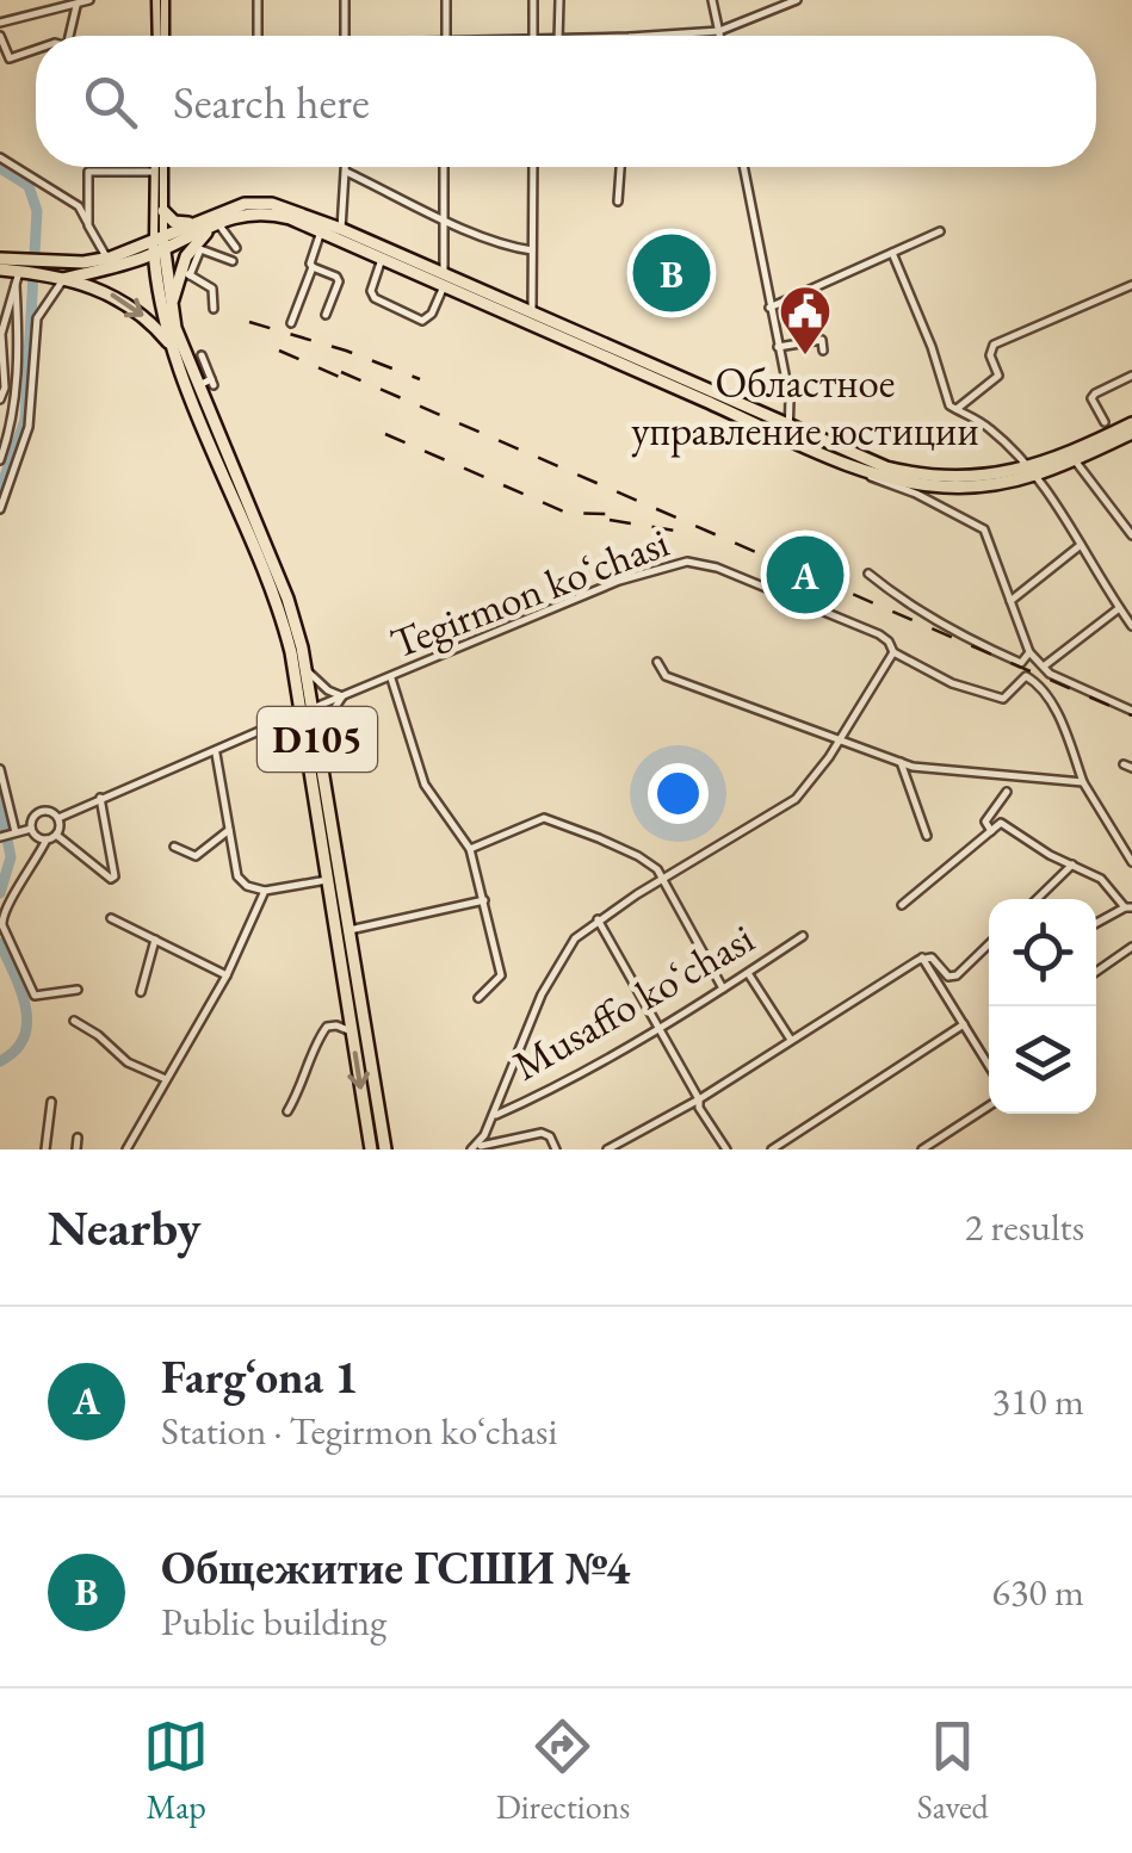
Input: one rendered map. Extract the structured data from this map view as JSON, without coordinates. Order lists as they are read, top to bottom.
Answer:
{
  "streets": {
    "highway": ["D105"],
    "street": ["Tegirmon koʻchasi", "Musaffo koʻchasi"]
  },
  "crossings": [
    ["Tegirmon koʻchasi", "D105"]
  ],
  "places": {
    "public building": ["Областное управление юстиции"]
  },
  "page": {
    "search": "Search here",
    "pins": ["B", "A"],
    "heading": ["Nearby", "2 results"],
    "list": [
      {
        "mark": "A",
        "name": "Farg‘ona 1",
        "note": "Station · Tegirmon koʻchasi",
        "value": "310 m"
      },
      {
        "mark": "B",
        "name": "Общежитие ГСШИ №4",
        "note": "Public building",
        "value": "630 m"
      }
    ],
    "nav": ["Map", "Directions", "Saved"]
  }
}
